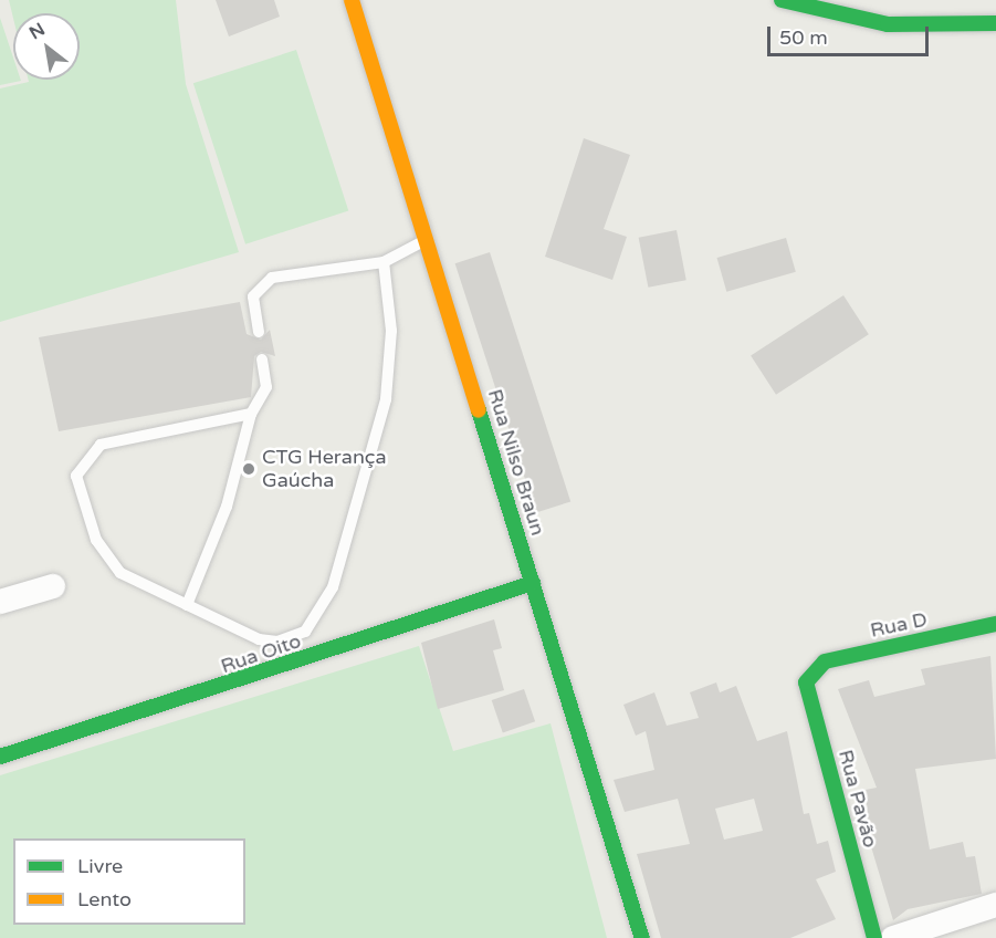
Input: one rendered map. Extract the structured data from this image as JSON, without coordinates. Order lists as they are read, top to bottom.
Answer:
{
  "streets": {
    "main road": [
      "Rua Nilso Braun",
      "Rua D",
      "Rua Oito",
      "Rua Pavão"
    ]
  },
  "crossings": [
    ["Rua Nilso Braun", "Rua Oito"],
    ["Rua D", "Rua Pavão"]
  ],
  "places": ["CTG Herança Gaúcha"],
  "legend": ["Livre", "Lento"],
  "scale_bar": "50 m",
  "north": "top left"
}
